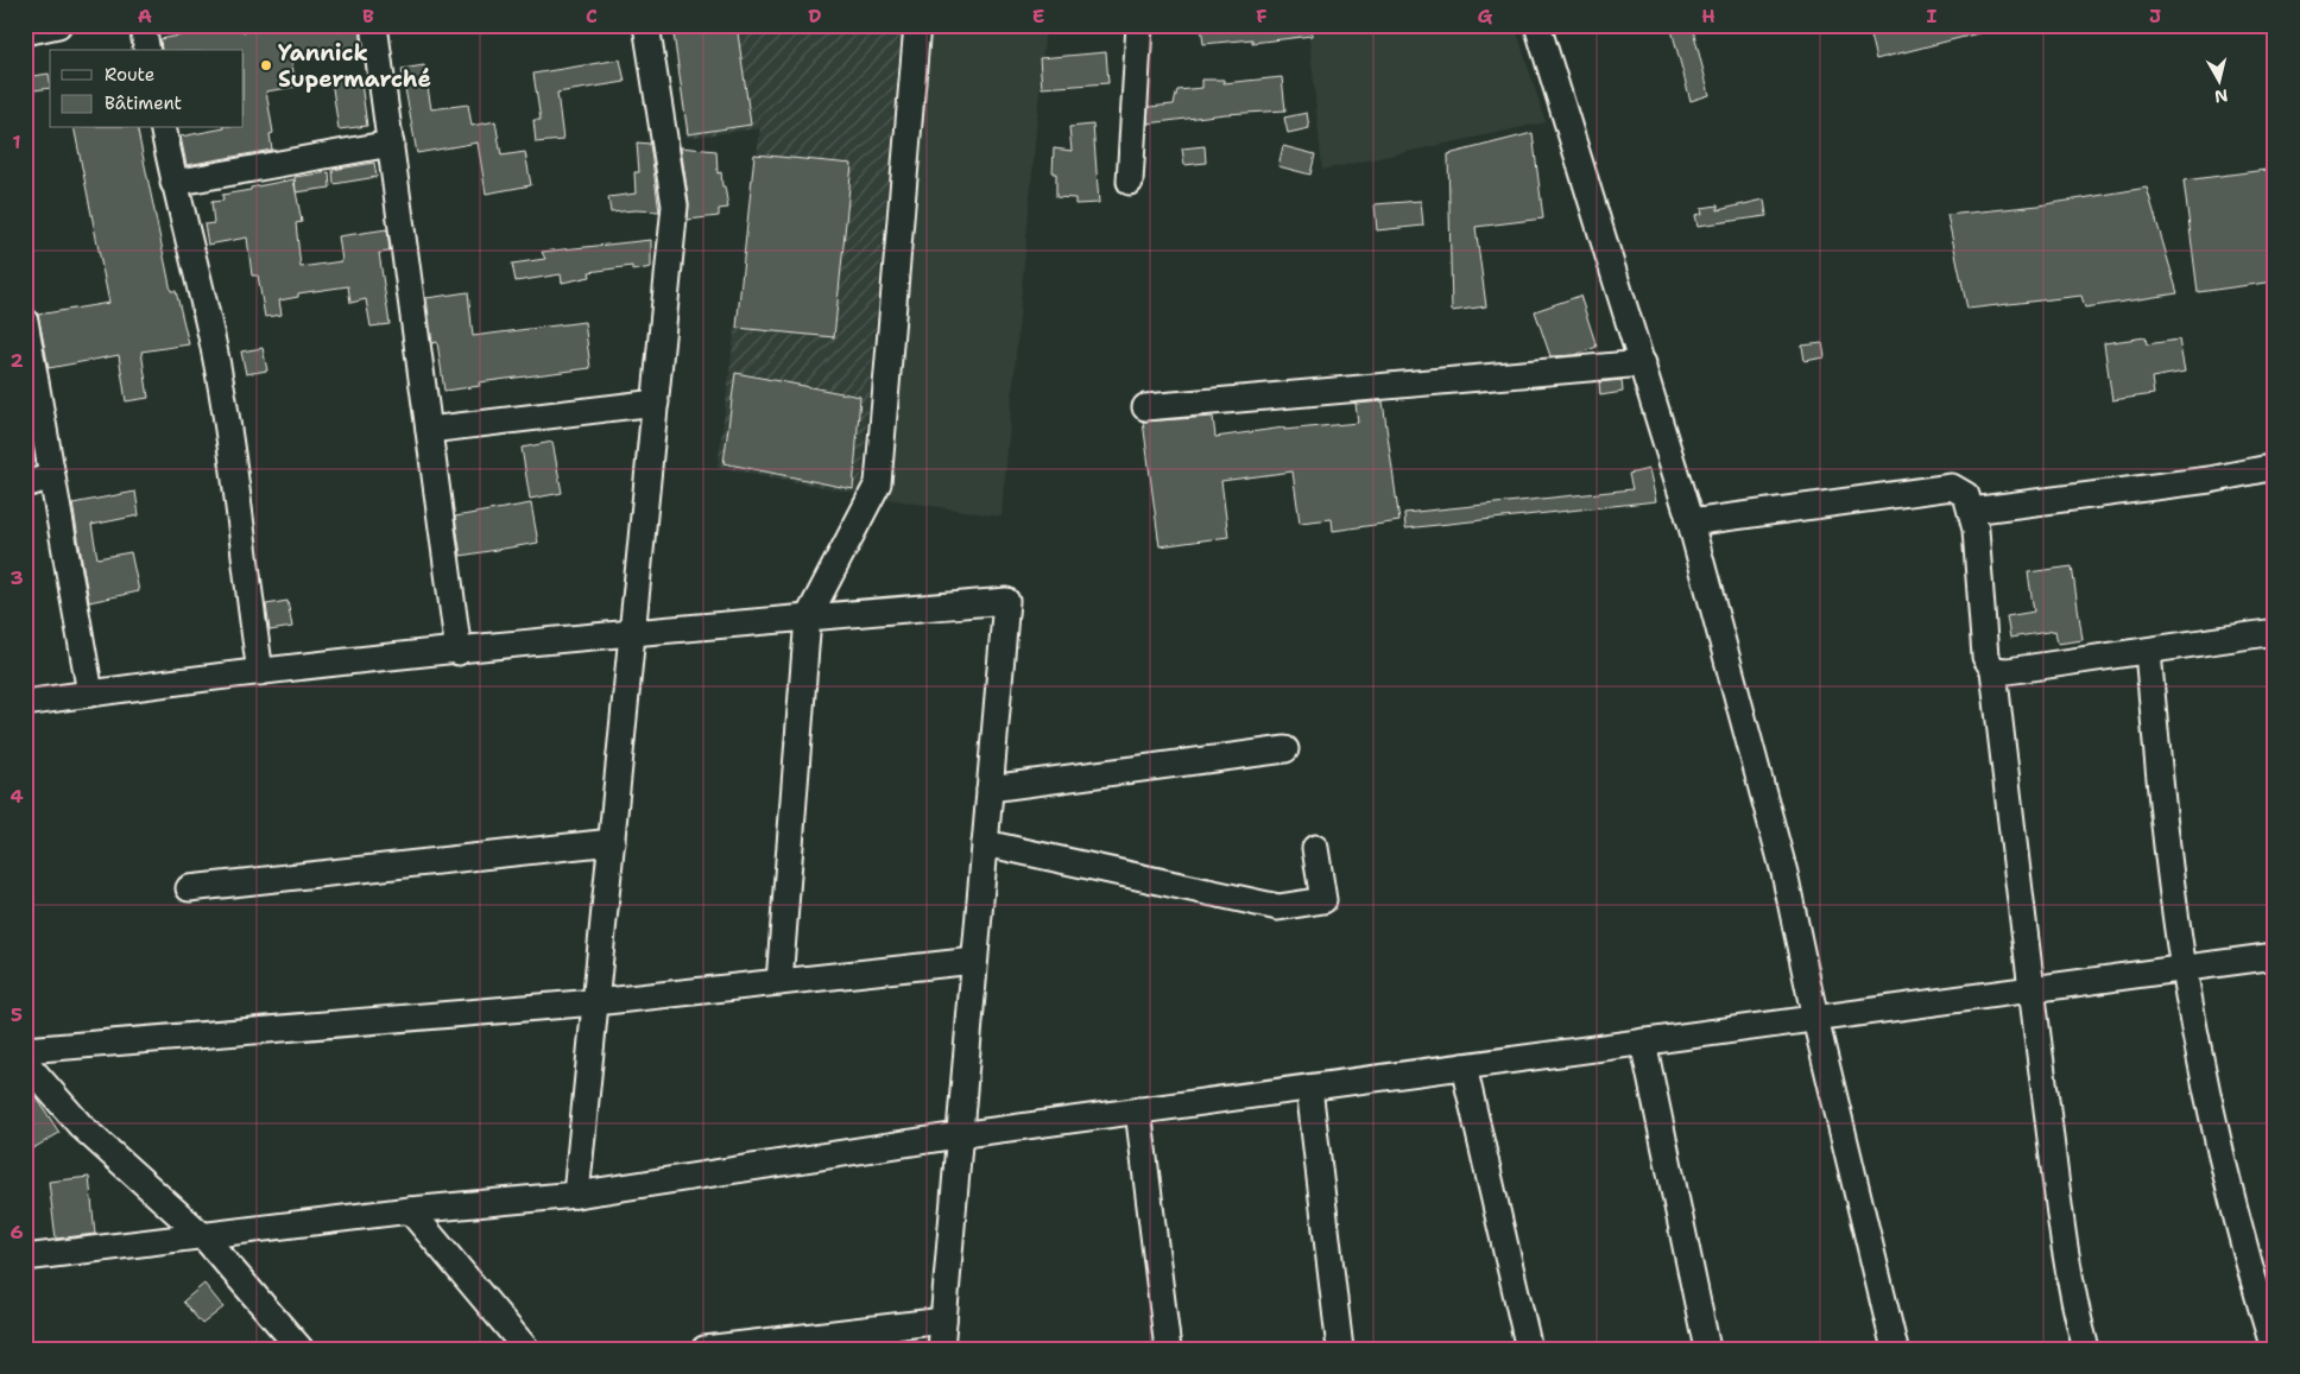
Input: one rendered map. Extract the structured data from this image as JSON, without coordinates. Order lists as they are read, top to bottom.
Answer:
{
  "places": ["Yannick Supermarché"],
  "legend": ["Route", "Bâtiment"],
  "north": "bottom",
  "grid": {
    "columns": [
      "A",
      "B",
      "C",
      "D",
      "E",
      "F",
      "G",
      "H",
      "I",
      "J"
    ],
    "rows": [
      "1",
      "2",
      "3",
      "4",
      "5",
      "6"
    ]
  }
}
